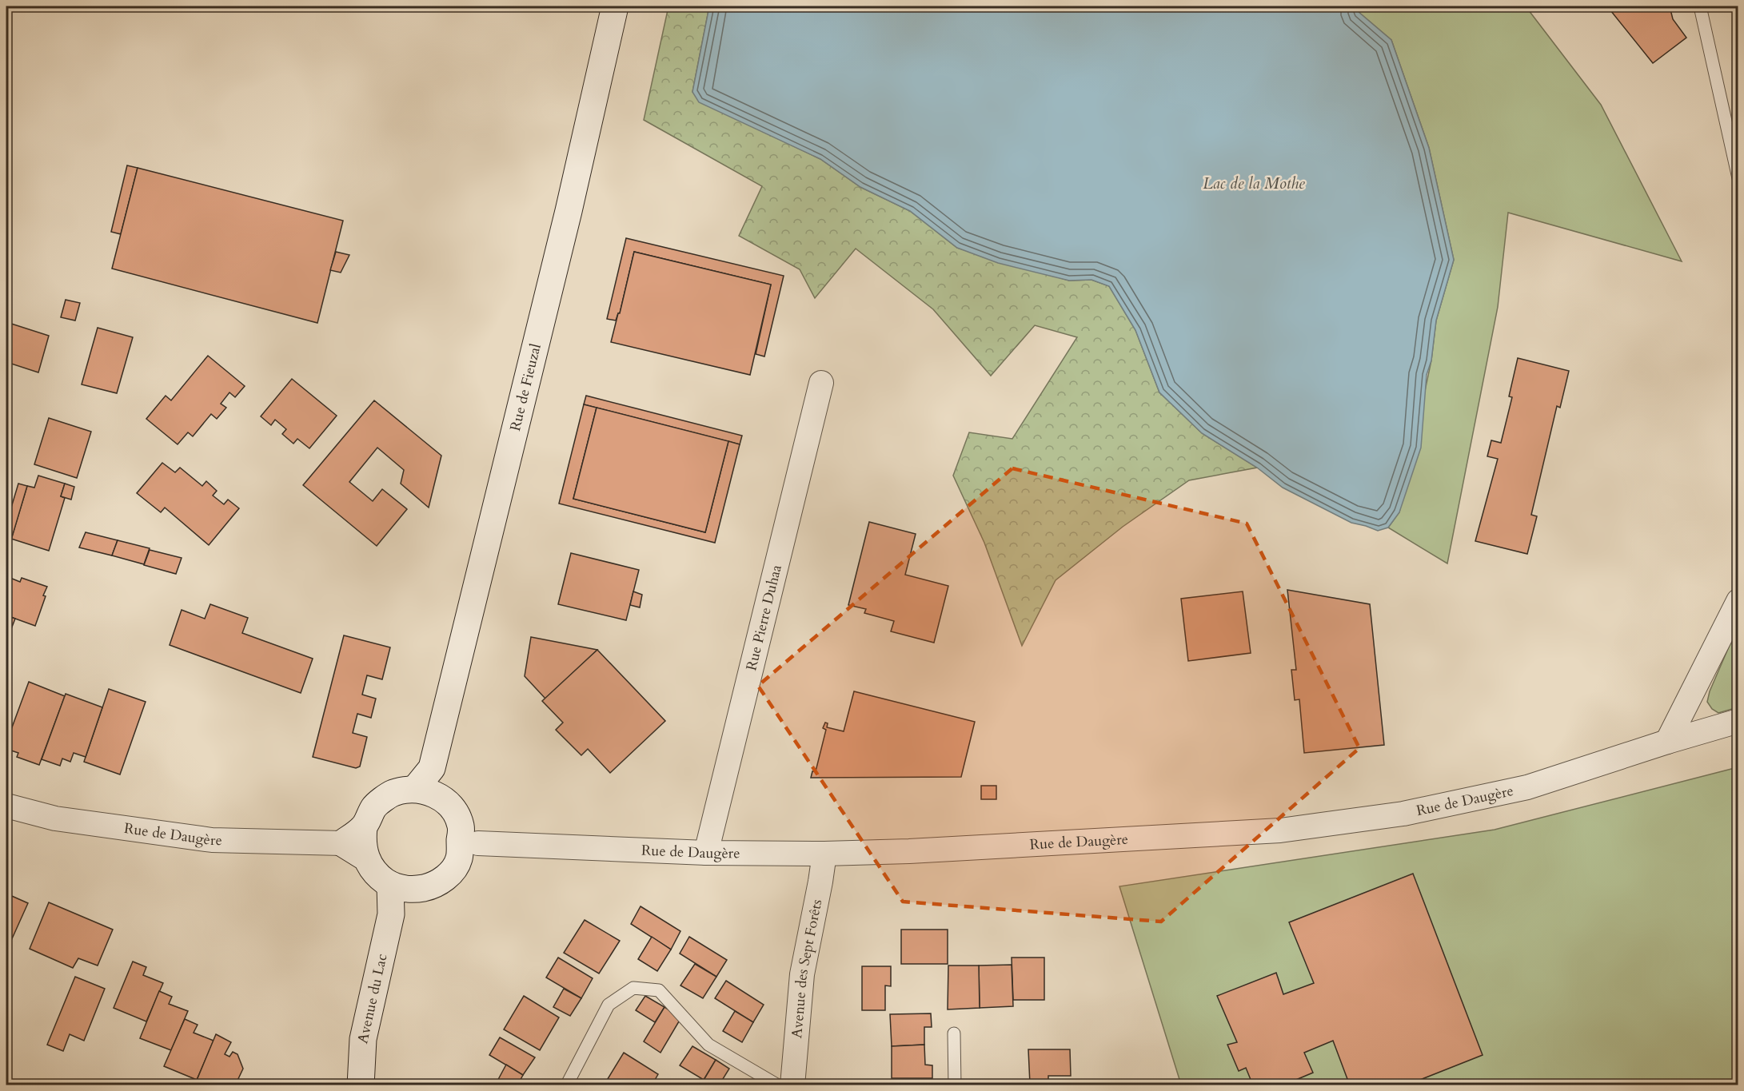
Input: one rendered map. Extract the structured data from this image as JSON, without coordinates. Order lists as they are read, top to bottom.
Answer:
{
  "streets": {
    "street": [
      "Rue de Fieuzal",
      "Rue Pierre Duhaa",
      "Rue de Daugère",
      "Avenue des Sept Forêts",
      "Avenue du Lac"
    ]
  },
  "crossings": [
    ["Rue de Fieuzal", "Rue de Daugère"],
    ["Rue de Fieuzal", "Avenue du Lac"],
    ["Rue Pierre Duhaa", "Rue de Daugère"],
    ["Rue de Daugère", "Avenue des Sept Forêts"],
    ["Rue de Daugère", "Avenue du Lac"]
  ],
  "water": ["Lac de la Mothe"]
}
